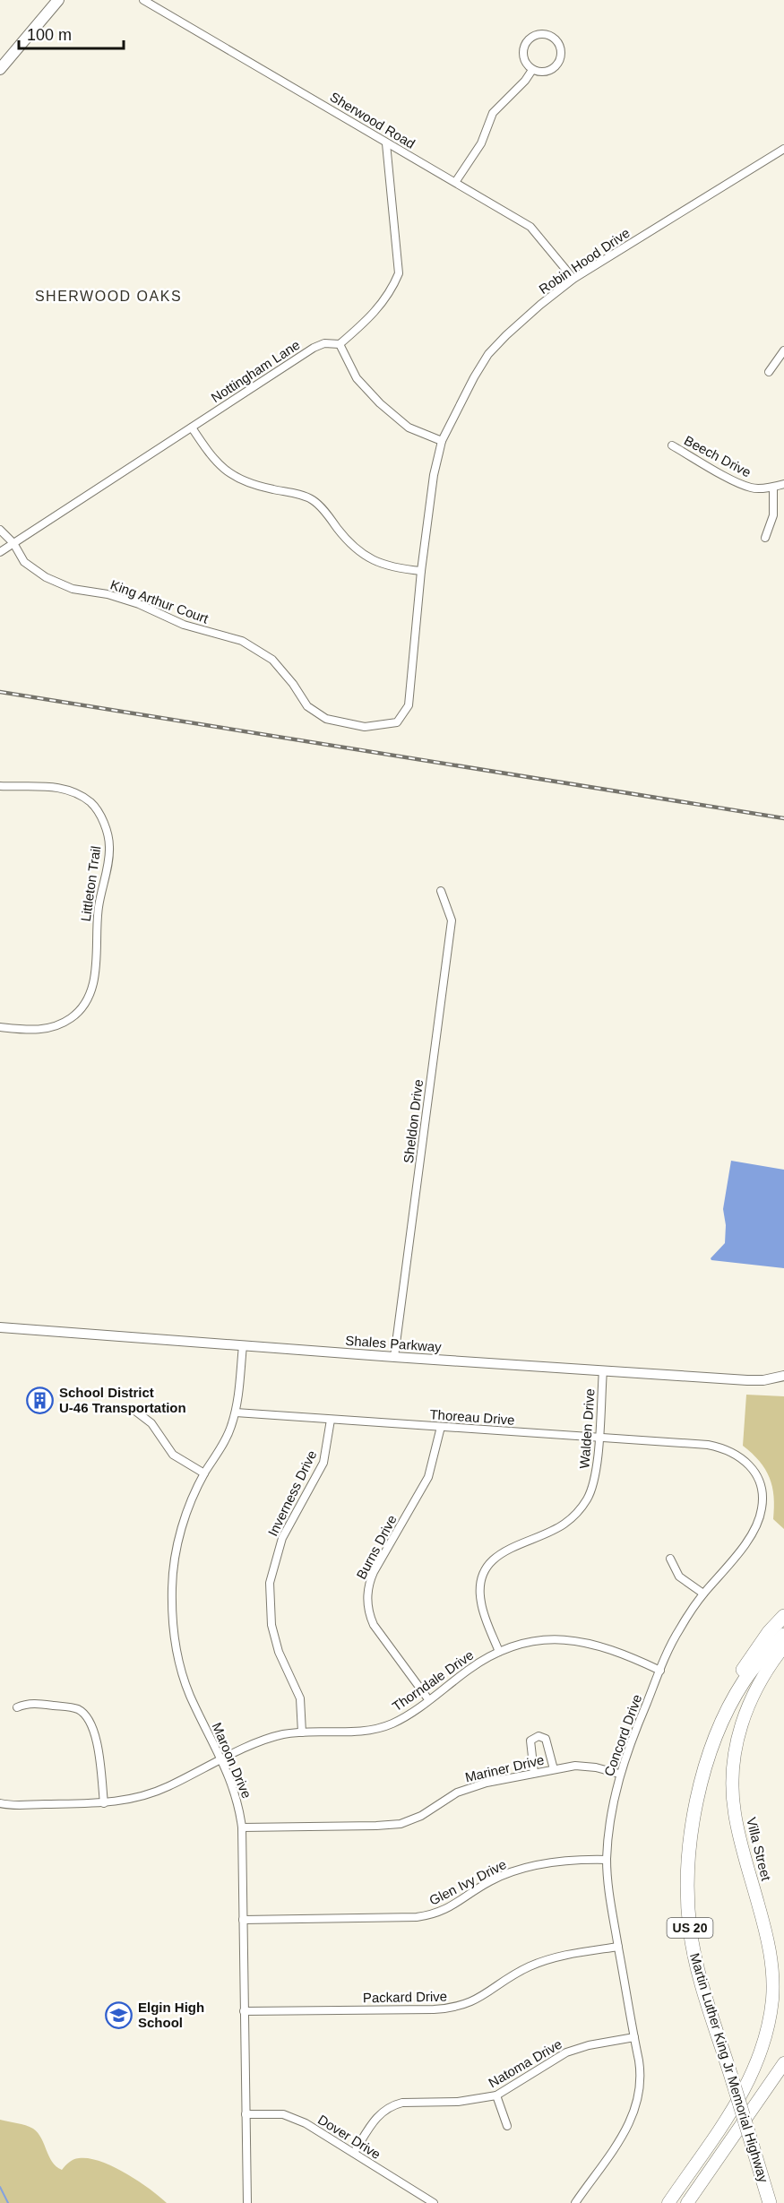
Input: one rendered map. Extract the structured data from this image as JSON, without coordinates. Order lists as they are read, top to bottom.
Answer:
{
  "streets": {
    "highway": ["US 20", "Martin Luther King Jr Memorial Highway"],
    "main road": ["Villa Street"],
    "street": [
      "Sherwood Road",
      "Robin Hood Drive",
      "Nottingham Lane",
      "Beech Drive",
      "King Arthur Court",
      "Littleton Trail",
      "Sheldon Drive",
      "Shales Parkway",
      "Thoreau Drive",
      "Walden Drive",
      "Inverness Drive",
      "Burns Drive",
      "Thorndale Drive",
      "Concord Drive",
      "Maroon Drive",
      "Mariner Drive",
      "Glen Ivy Drive",
      "Packard Drive",
      "Natoma Drive",
      "Dover Drive"
    ]
  },
  "crossings": [
    ["Sherwood Road", "Robin Hood Drive"],
    ["Robin Hood Drive", "King Arthur Court"],
    ["Nottingham Lane", "King Arthur Court"],
    ["Sheldon Drive", "Shales Parkway"],
    ["Shales Parkway", "Walden Drive"],
    ["Shales Parkway", "Maroon Drive"],
    ["Thoreau Drive", "Walden Drive"],
    ["Thoreau Drive", "Inverness Drive"],
    ["Thoreau Drive", "Burns Drive"],
    ["Thoreau Drive", "Concord Drive"],
    ["Thoreau Drive", "Maroon Drive"],
    ["Walden Drive", "Thorndale Drive"],
    ["Inverness Drive", "Thorndale Drive"],
    ["Burns Drive", "Thorndale Drive"],
    ["Thorndale Drive", "Concord Drive"],
    ["Thorndale Drive", "Maroon Drive"],
    ["Concord Drive", "Mariner Drive"],
    ["Concord Drive", "Glen Ivy Drive"],
    ["Concord Drive", "Packard Drive"],
    ["Concord Drive", "Natoma Drive"],
    ["Maroon Drive", "Mariner Drive"],
    ["Maroon Drive", "Glen Ivy Drive"],
    ["Maroon Drive", "Packard Drive"],
    ["Maroon Drive", "Dover Drive"],
    ["Natoma Drive", "Dover Drive"]
  ],
  "districts": ["SHERWOOD OAKS"],
  "places": {
    "building": ["School District U-46 Transportation"],
    "school or university": ["Elgin High School"]
  },
  "scale_bar": "100 m"
}
